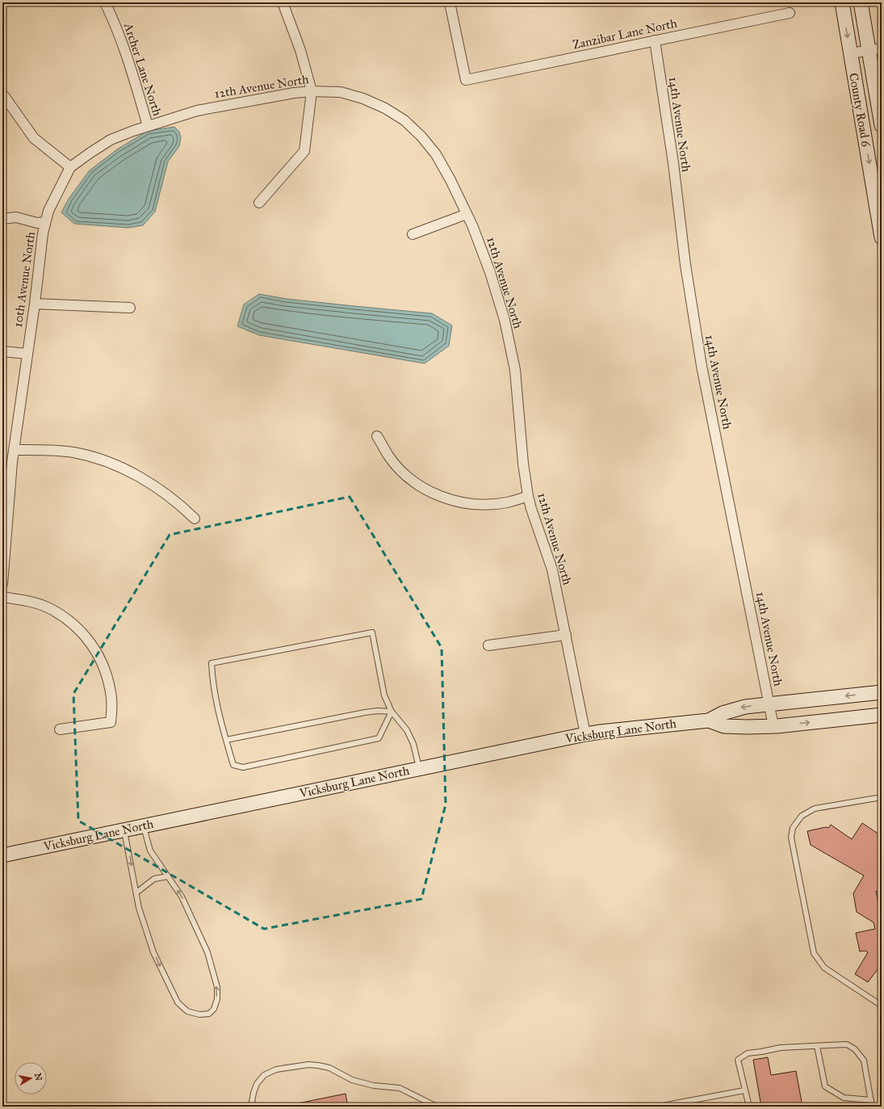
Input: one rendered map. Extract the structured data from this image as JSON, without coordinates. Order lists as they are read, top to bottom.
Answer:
{
  "streets": {
    "main road": ["County Road 6", "Vicksburg Lane North"],
    "street": [
      "Zanzibar Lane North",
      "Archer Lane North",
      "12th Avenue North",
      "14th Avenue North",
      "10th Avenue North"
    ]
  },
  "crossings": [
    ["Zanzibar Lane North", "14th Avenue North"],
    ["Archer Lane North", "12th Avenue North"],
    ["Archer Lane North", "10th Avenue North"],
    ["12th Avenue North", "10th Avenue North"],
    ["12th Avenue North", "Vicksburg Lane North"],
    ["14th Avenue North", "Vicksburg Lane North"]
  ],
  "north": "right"
}
